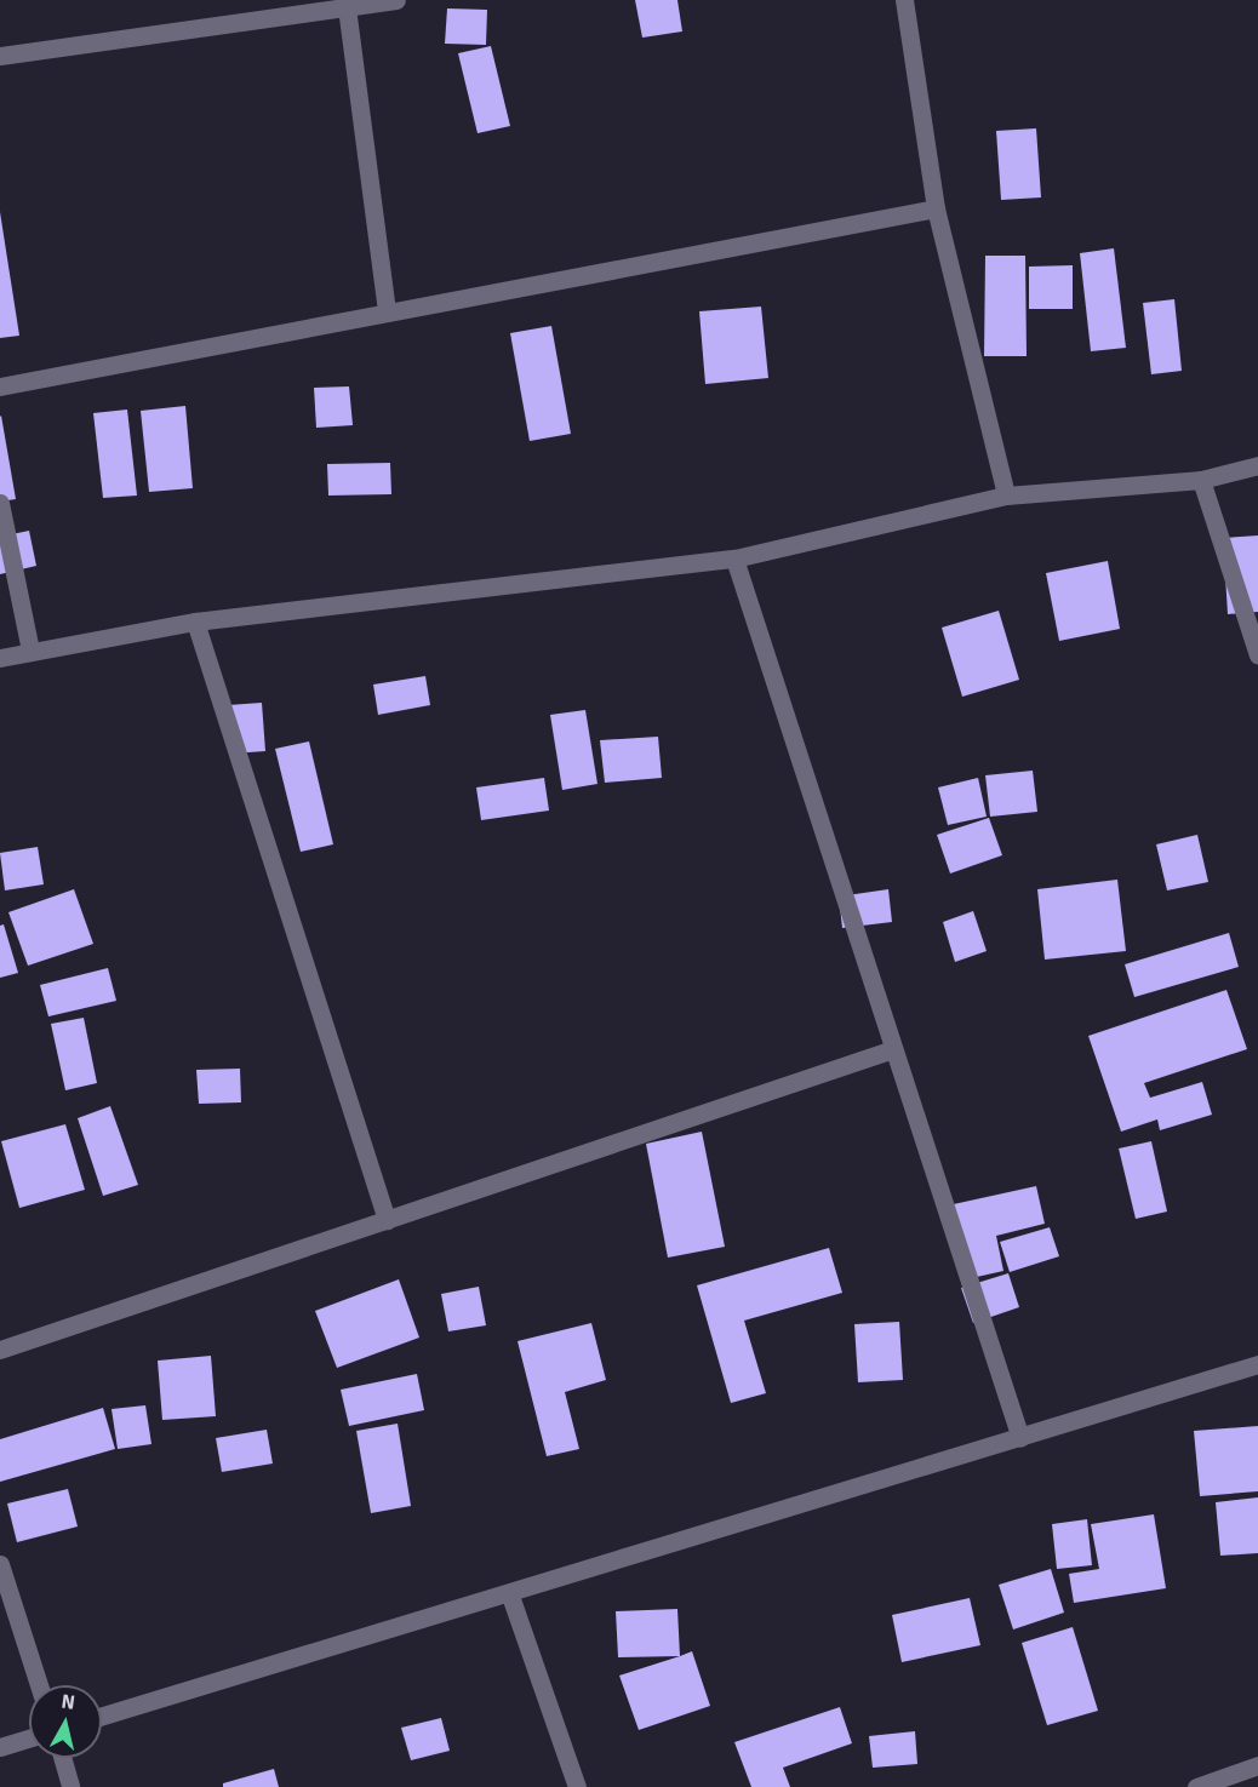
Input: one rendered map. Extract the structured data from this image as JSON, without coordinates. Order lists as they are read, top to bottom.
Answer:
{
  "north": "top"
}
